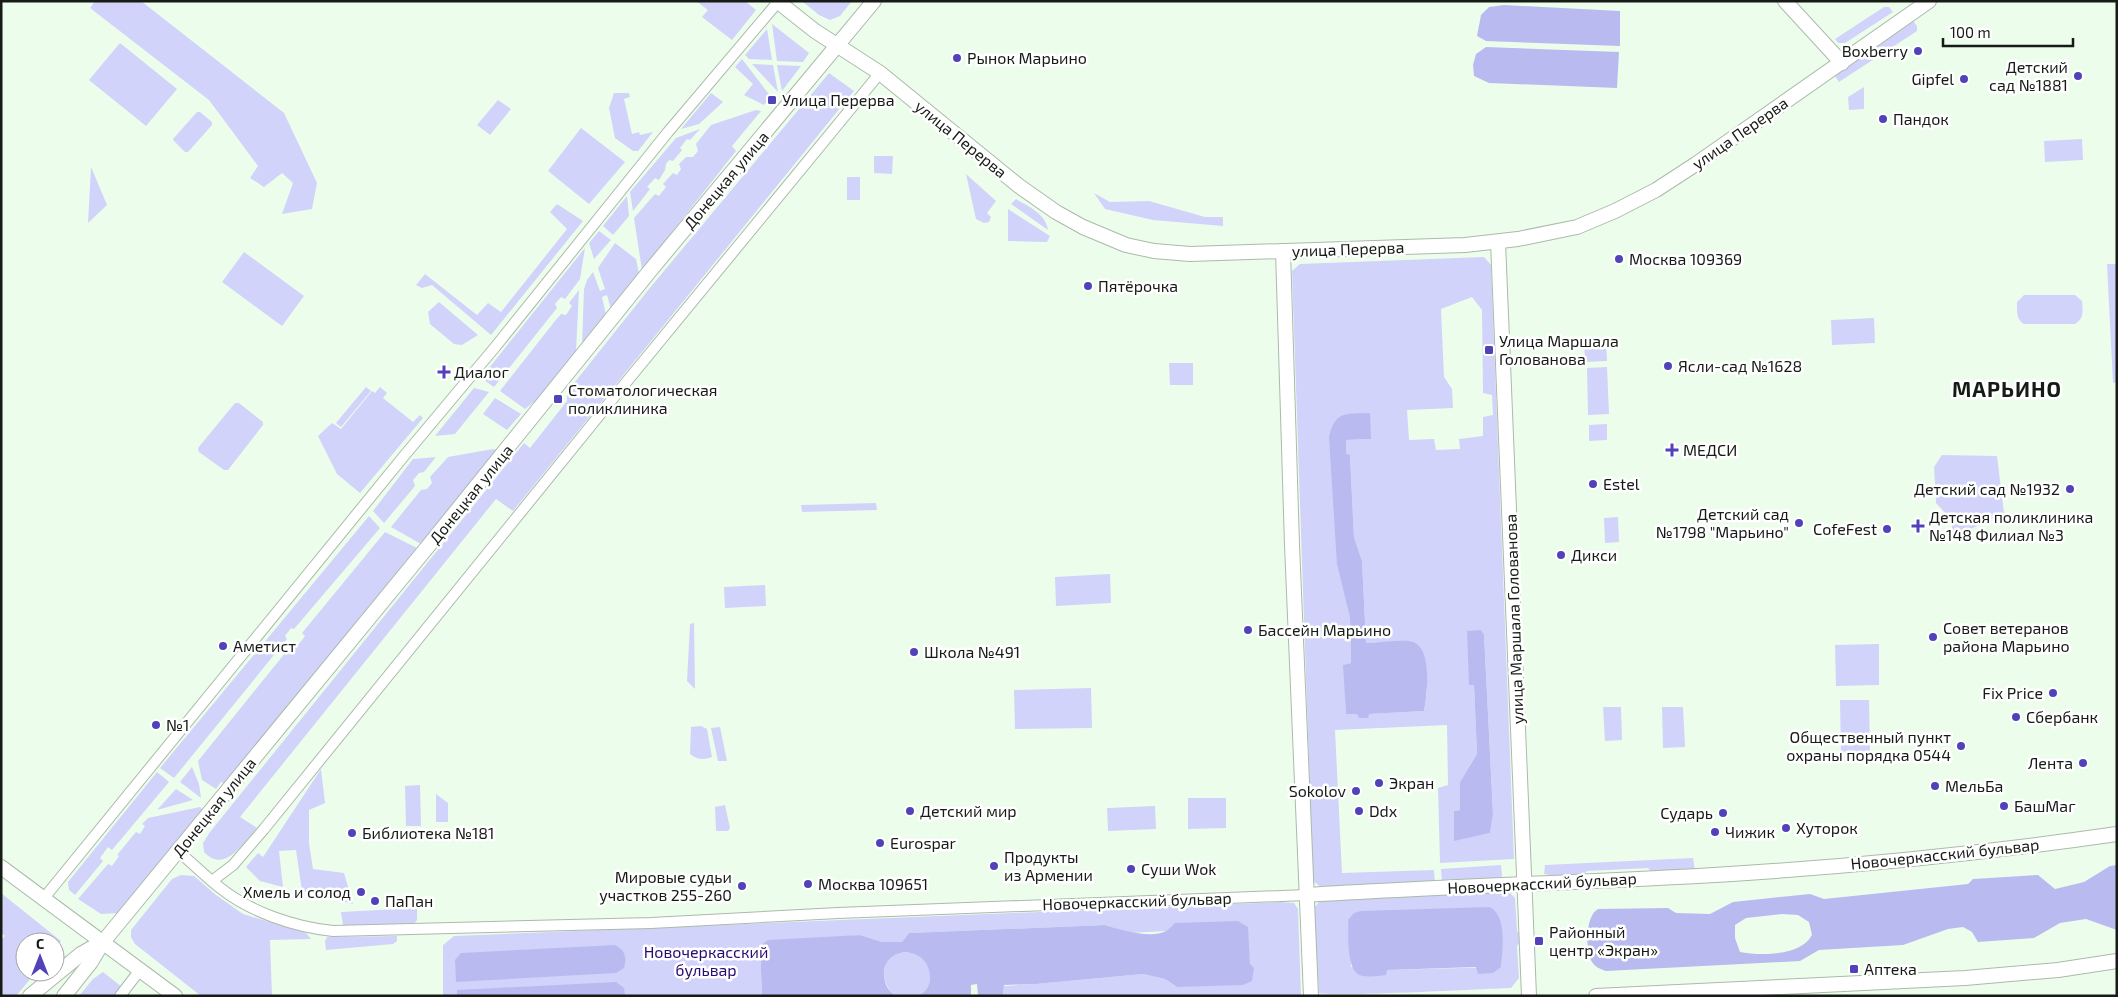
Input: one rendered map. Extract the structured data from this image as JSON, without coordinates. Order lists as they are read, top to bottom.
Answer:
{
  "streets": {
    "street": [
      "улица Перерва",
      "Донецкая улица",
      "улица Маршала Голованова",
      "Новочеркасский бульвар"
    ]
  },
  "crossings": [
    ["улица Перерва", "Донецкая улица"],
    ["улица Перерва", "улица Маршала Голованова"],
    ["Донецкая улица", "Новочеркасский бульвар"],
    ["улица Маршала Голованова", "Новочеркасский бульвар"]
  ],
  "districts": ["МАРЬИНО"],
  "parks": ["Новочеркасский бульвар"],
  "places": {
    "other": [
      "Boxberry",
      "Рынок Марьино",
      "Детский сад №1881",
      "Gipfel",
      "Пандок",
      "Москва 109369",
      "Пятёрочка",
      "Ясли-сад №1628",
      "Estel",
      "Детский сад №1932",
      "Детский сад №1798 \"Марьино\"",
      "CofeFest",
      "Дикси",
      "Бассейн Марьино",
      "Совет ветеранов района Марьино",
      "Аметист",
      "Школа №491",
      "Fix Price",
      "Сбербанк",
      "№1",
      "Общественный пункт охраны порядка 0544",
      "Лента",
      "Экран",
      "МельБа",
      "Sokolov",
      "БашМаг",
      "Детский мир",
      "Ddx",
      "Сударь",
      "Хуторок",
      "Чижик",
      "Библиотека №181",
      "Eurospar",
      "Продукты из Армении",
      "Суши Wok",
      "Москва 109651",
      "Мировые судьи участков 255-260",
      "Хмель и солод",
      "ПаПан"
    ],
    "transit": [
      "Улица Перерва",
      "Улица Маршала Голованова",
      "Стоматологическая поликлиника",
      "Районный центр «Экран»",
      "Аптека"
    ],
    "health": ["Диалог", "МЕДСИ", "Детская поликлиника №148 Филиал №3"]
  },
  "scale_bar": "100 m",
  "north": "top"
}
